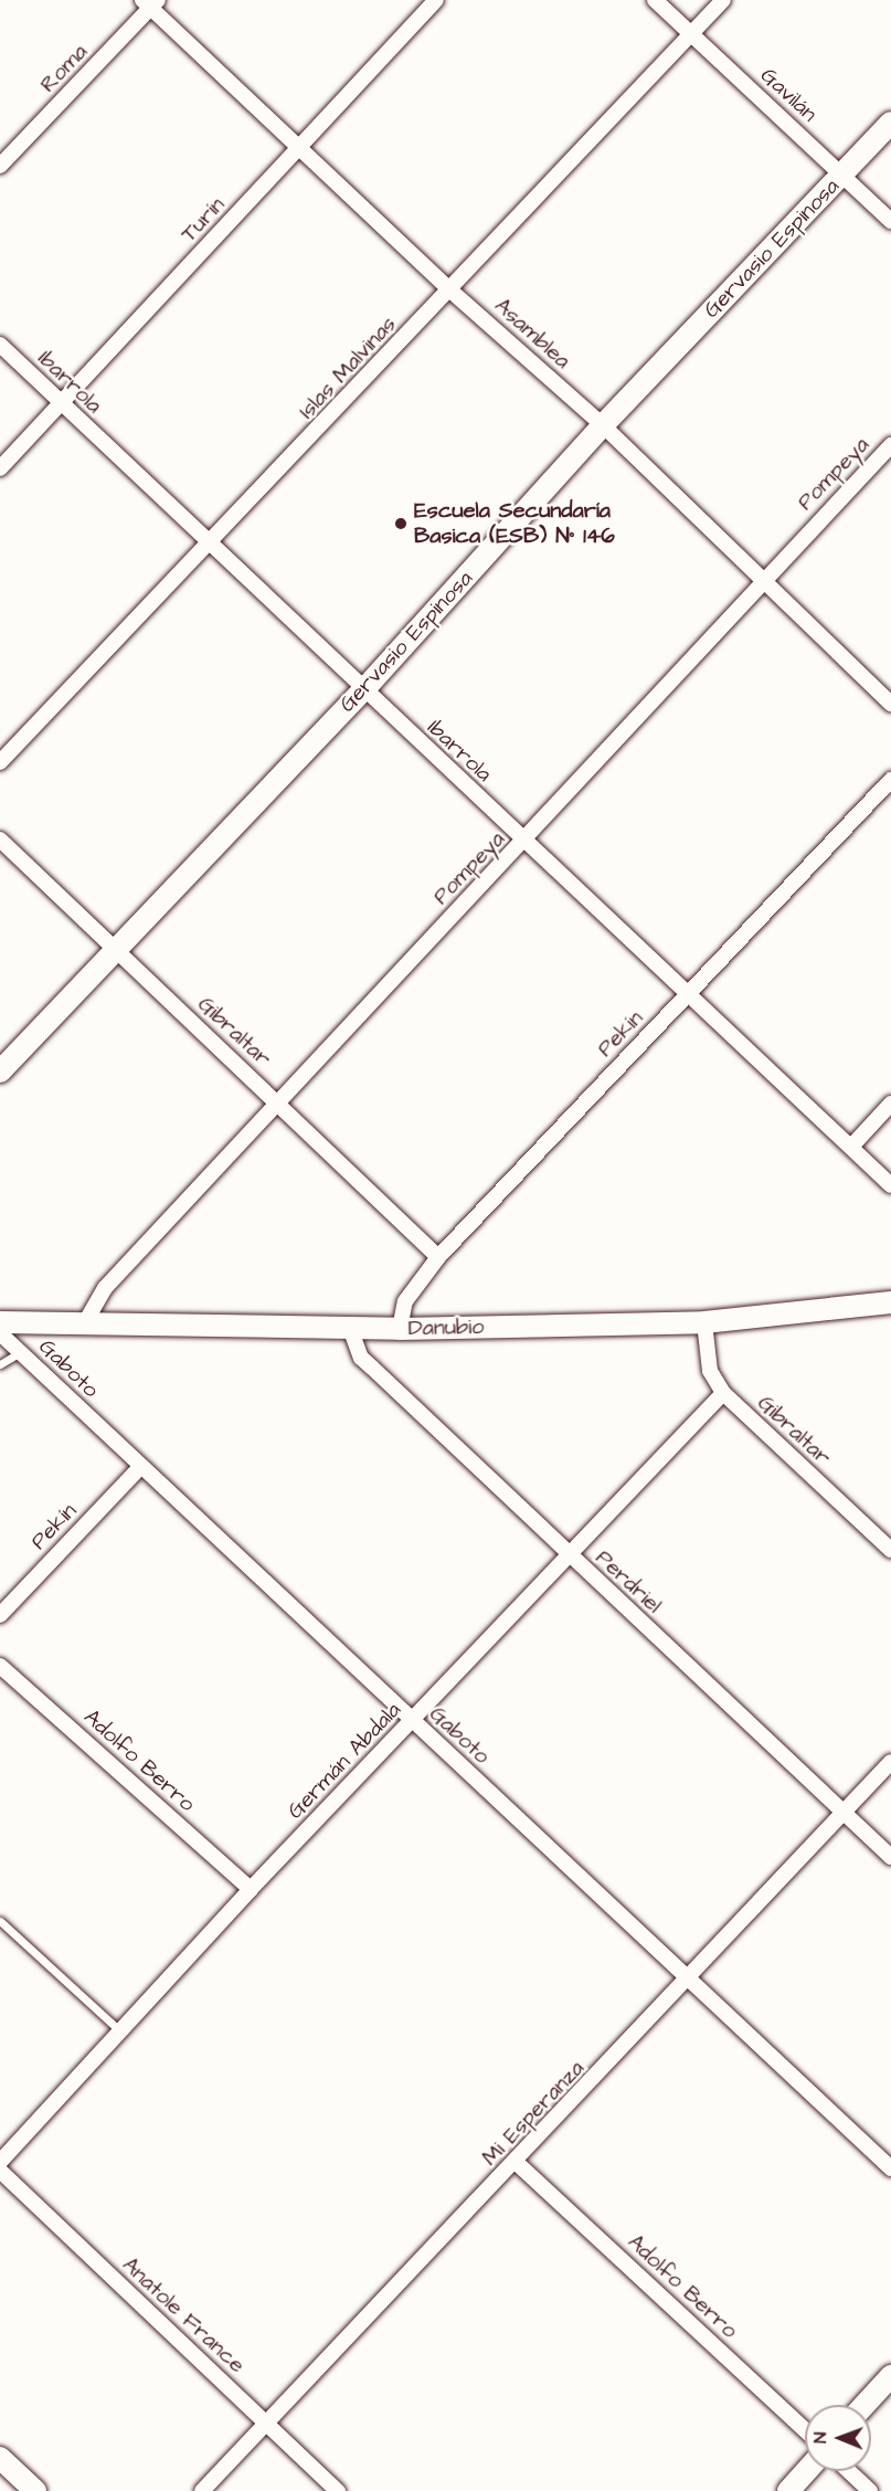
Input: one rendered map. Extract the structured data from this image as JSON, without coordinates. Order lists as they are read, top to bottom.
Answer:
{
  "streets": {
    "street": [
      "Roma",
      "Gavilán",
      "Turín",
      "Gervasio Espinosa",
      "Asamblea",
      "Islas Malvinas",
      "Ibarrola",
      "Pompeya",
      "Gibraltar",
      "Pekín",
      "Danubio",
      "Gaboto",
      "Perdriel",
      "Adolfo Berro",
      "Germán Abdala",
      "Mi Esperanza",
      "Anatole France"
    ]
  },
  "crossings": [
    ["Roma", "Asamblea"],
    ["Gavilán", "Gervasio Espinosa"],
    ["Gavilán", "Islas Malvinas"],
    ["Turín", "Asamblea"],
    ["Turín", "Ibarrola"],
    ["Gervasio Espinosa", "Asamblea"],
    ["Gervasio Espinosa", "Ibarrola"],
    ["Gervasio Espinosa", "Gibraltar"],
    ["Asamblea", "Islas Malvinas"],
    ["Asamblea", "Pompeya"],
    ["Islas Malvinas", "Ibarrola"],
    ["Ibarrola", "Pompeya"],
    ["Ibarrola", "Pekín"],
    ["Pompeya", "Gibraltar"],
    ["Pompeya", "Danubio"],
    ["Gibraltar", "Pekín"],
    ["Gibraltar", "Danubio"],
    ["Gibraltar", "Germán Abdala"],
    ["Pekín", "Danubio"],
    ["Pekín", "Gaboto"],
    ["Danubio", "Perdriel"],
    ["Gaboto", "Germán Abdala"],
    ["Gaboto", "Mi Esperanza"],
    ["Perdriel", "Germán Abdala"],
    ["Perdriel", "Mi Esperanza"],
    ["Adolfo Berro", "Germán Abdala"],
    ["Adolfo Berro", "Mi Esperanza"],
    ["Mi Esperanza", "Anatole France"]
  ],
  "places": ["Escuela Secundaría Basica (ESB) N° 146"],
  "north": "left"
}
